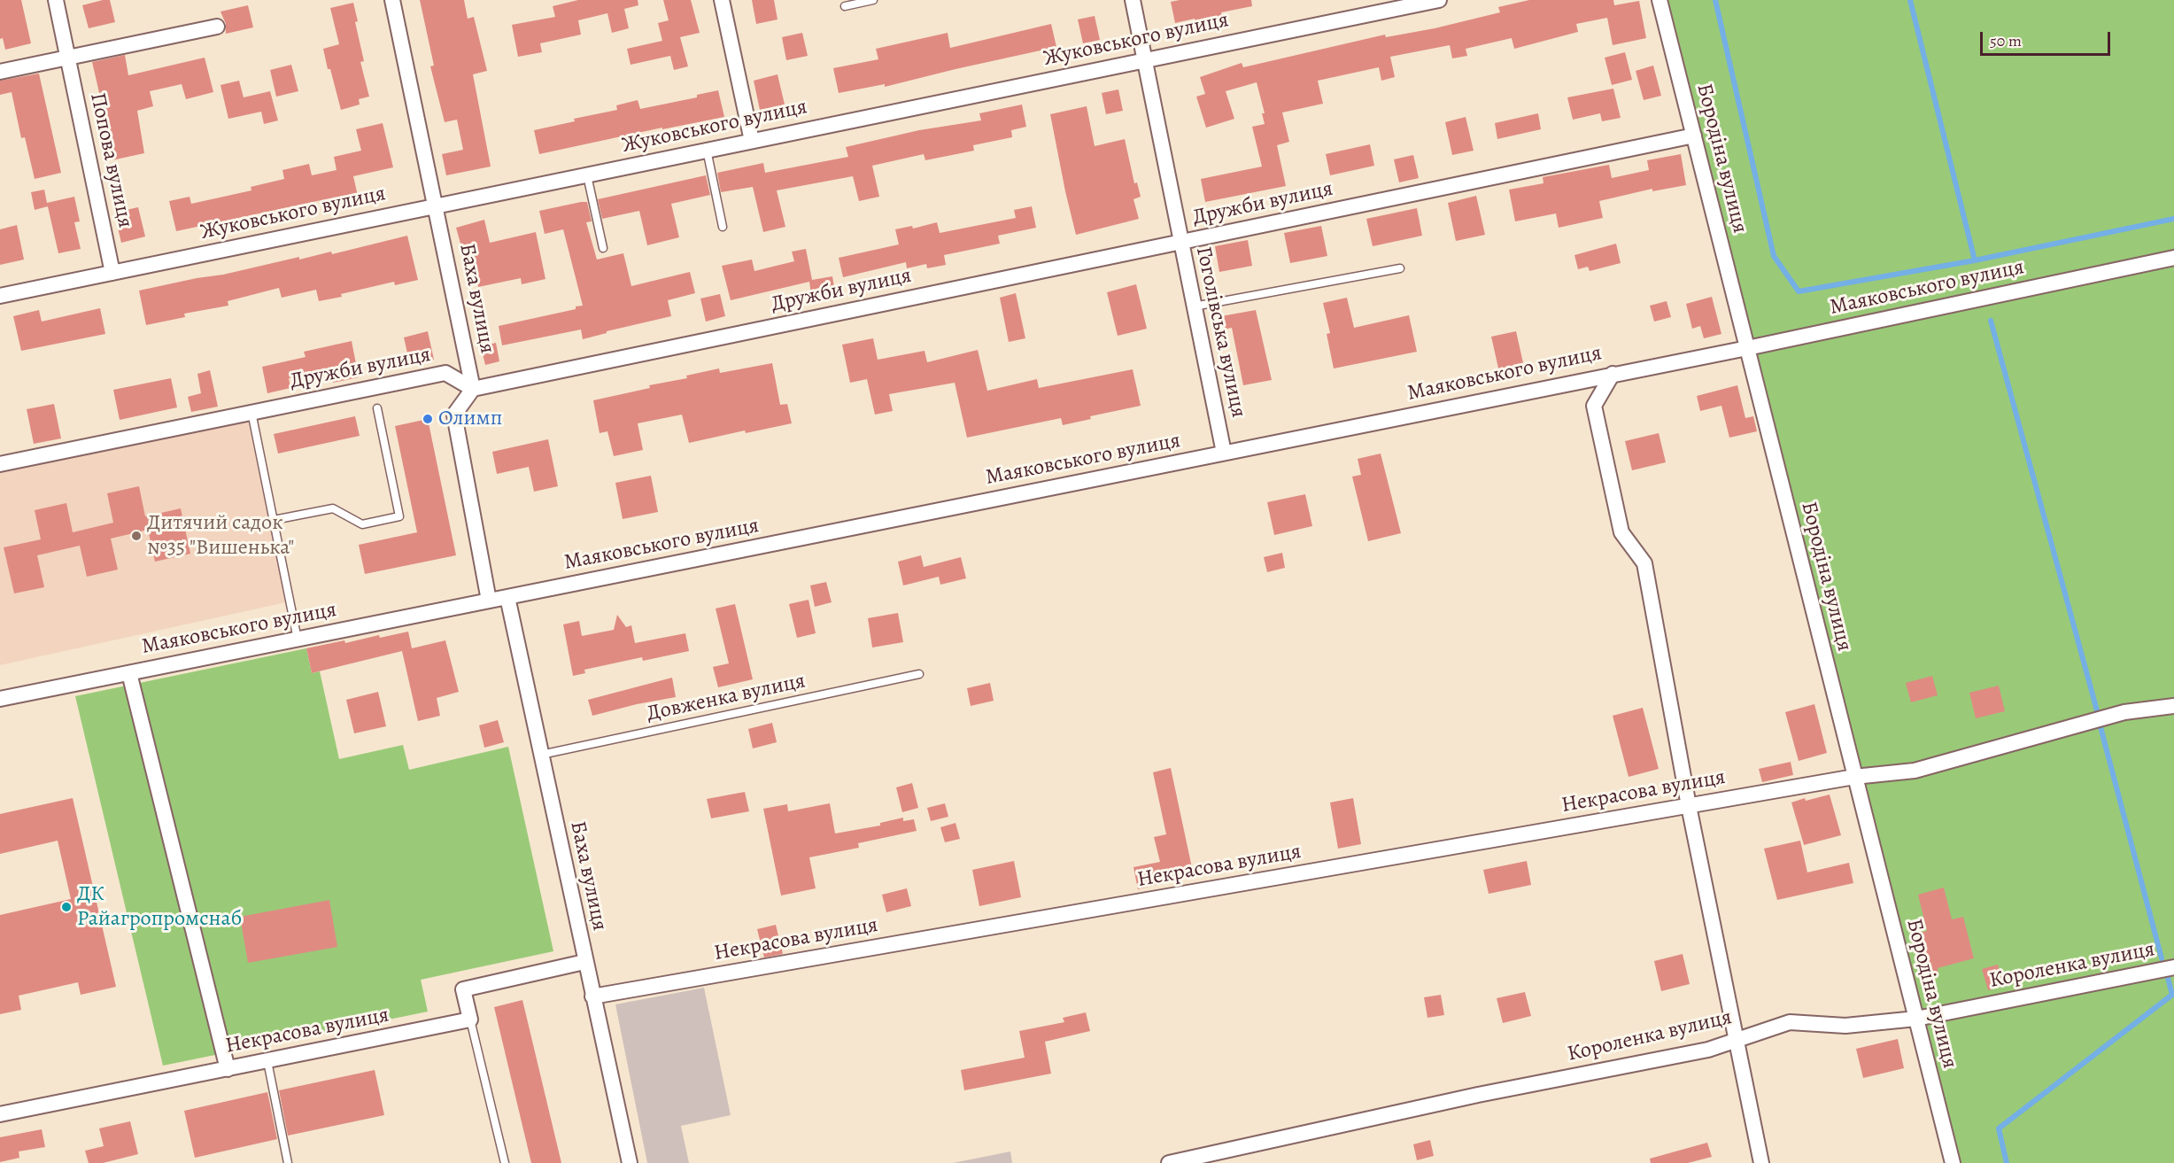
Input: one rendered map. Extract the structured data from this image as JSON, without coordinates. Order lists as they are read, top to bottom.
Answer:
{
  "streets": {
    "street": [
      "Жуковського вулиця",
      "Бородіна вулиця",
      "Попова вулиця",
      "Дружби вулиця",
      "Маяковського вулиця",
      "Баха вулиця",
      "Гоголівська вулиця",
      "Некрасова вулиця",
      "Короленка вулиця"
    ],
    "lane": ["Довженка вулиця"]
  },
  "crossings": [
    ["Жуковського вулиця", "Попова вулиця"],
    ["Жуковського вулиця", "Баха вулиця"],
    ["Жуковського вулиця", "Гоголівська вулиця"],
    ["Бородіна вулиця", "Дружби вулиця"],
    ["Бородіна вулиця", "Маяковського вулиця"],
    ["Бородіна вулиця", "Некрасова вулиця"],
    ["Бородіна вулиця", "Короленка вулиця"],
    ["Дружби вулиця", "Баха вулиця"],
    ["Дружби вулиця", "Гоголівська вулиця"],
    ["Маяковського вулиця", "Баха вулиця"],
    ["Маяковського вулиця", "Гоголівська вулиця"],
    ["Баха вулиця", "Довженка вулиця"],
    ["Баха вулиця", "Некрасова вулиця"]
  ],
  "places": ["Олимп", "Дитячий садок №35 \"Вишенька\"", "ДК Райагропромснаб"],
  "scale_bar": "50 m"
}
